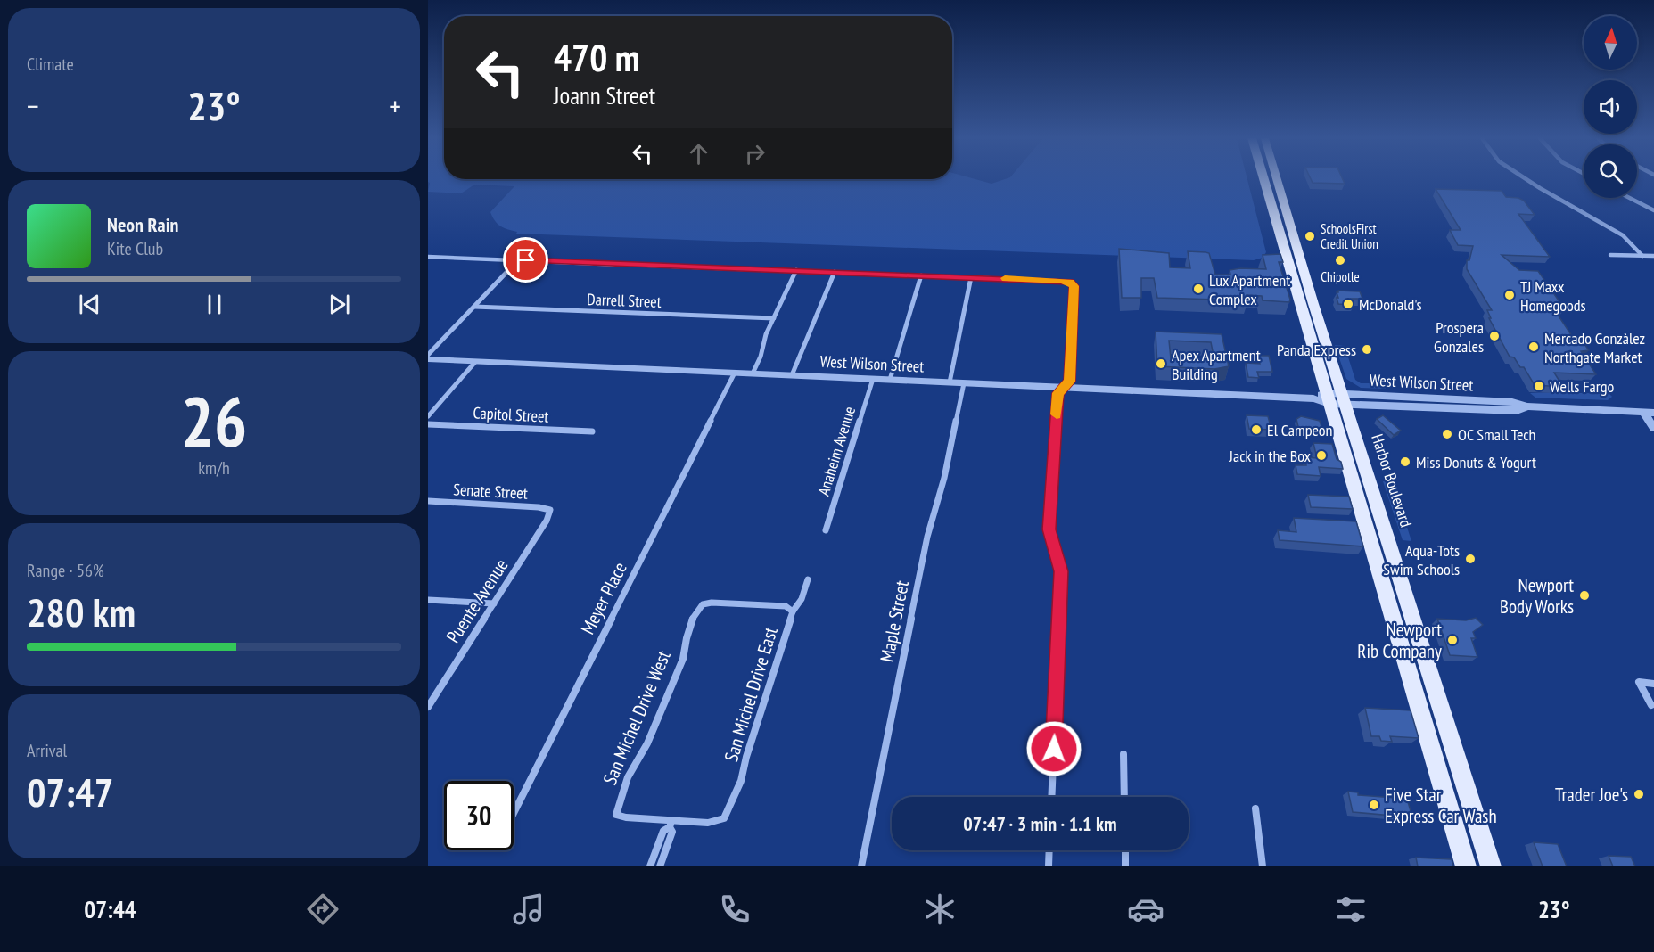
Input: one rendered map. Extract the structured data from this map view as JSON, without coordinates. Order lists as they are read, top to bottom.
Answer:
{
  "streets": {
    "main road": ["Harbor Boulevard"],
    "street": [
      "Darrell Street",
      "West Wilson Street",
      "Capitol Street",
      "Anaheim Avenue",
      "Senate Street",
      "Meyer Place",
      "Puente Avenue",
      "Maple Street",
      "San Michel Drive East",
      "San Michel Drive West"
    ]
  },
  "crossings": [
    ["West Wilson Street", "Anaheim Avenue"],
    ["West Wilson Street", "Harbor Boulevard"],
    ["West Wilson Street", "Meyer Place"],
    ["West Wilson Street", "Maple Street"],
    ["Senate Street", "Puente Avenue"],
    ["San Michel Drive East", "San Michel Drive West"]
  ],
  "places": [
    "SchoolsFirst Credit Union",
    "Chipotle",
    "Lux Apartment Complex",
    "TJ Maxx Homegoods",
    "McDonald's",
    "Prospera Gonzales",
    "Mercado Gonzàlez Northgate Market",
    "Panda Express",
    "Apex Apartment Building",
    "Wells Fargo",
    "El Campeon",
    "OC Small Tech",
    "Jack in the Box",
    "Miss Donuts & Yogurt",
    "Aqua-Tots Swim Schools",
    "Newport Body Works",
    "Newport Rib Company",
    "Trader Joe's",
    "Five Star Express Car Wash"
  ],
  "north": "top",
  "page": {
    "tile": [
      "Climate",
      ["26", "km/h"],
      ["Range · 56%", "280 km"],
      ["Arrival", "07:47"]
    ],
    "turn": ["470 m", "Joann Street"],
    "heat": ["−", "23°", "+"],
    "song": ["Neon Rain", "Kite Club"],
    "limit": "30",
    "trip": "07:47 · 3 min · 1.1 km",
    "tabs": ["07:44", "23°"]
  }
}
